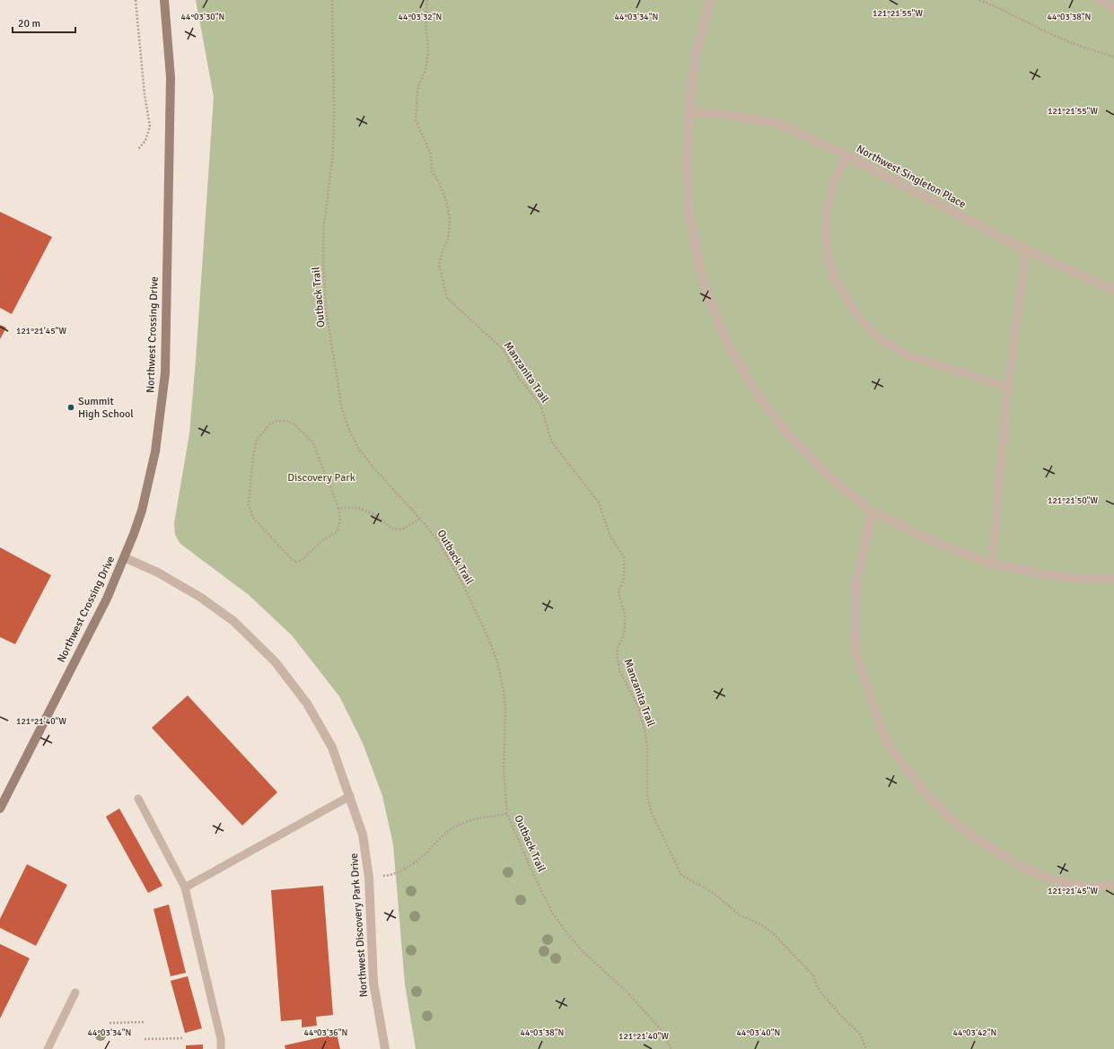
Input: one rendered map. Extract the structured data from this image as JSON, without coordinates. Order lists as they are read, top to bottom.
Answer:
{
  "streets": {
    "street": ["Northwest Singleton Place", "Northwest Crossing Drive", "Northwest Discovery Park Drive"],
    "path": ["Outback Trail", "Manzanita Trail"]
  },
  "crossings": [
    ["Northwest Crossing Drive", "Northwest Discovery Park Drive"]
  ],
  "parks": ["Discovery Park"],
  "places": ["Summit High School"],
  "scale_bar": "20 m",
  "coordinates": [
    "121°21'55\"W",
    "44°03'30\"N",
    "44°03'32\"N",
    "44°03'34\"N",
    "44°03'38\"N",
    "121°21'45\"W",
    "121°21'50\"W",
    "121°21'40\"W",
    "44°03'36\"N",
    "44°03'40\"N",
    "44°03'42\"N"
  ]
}
